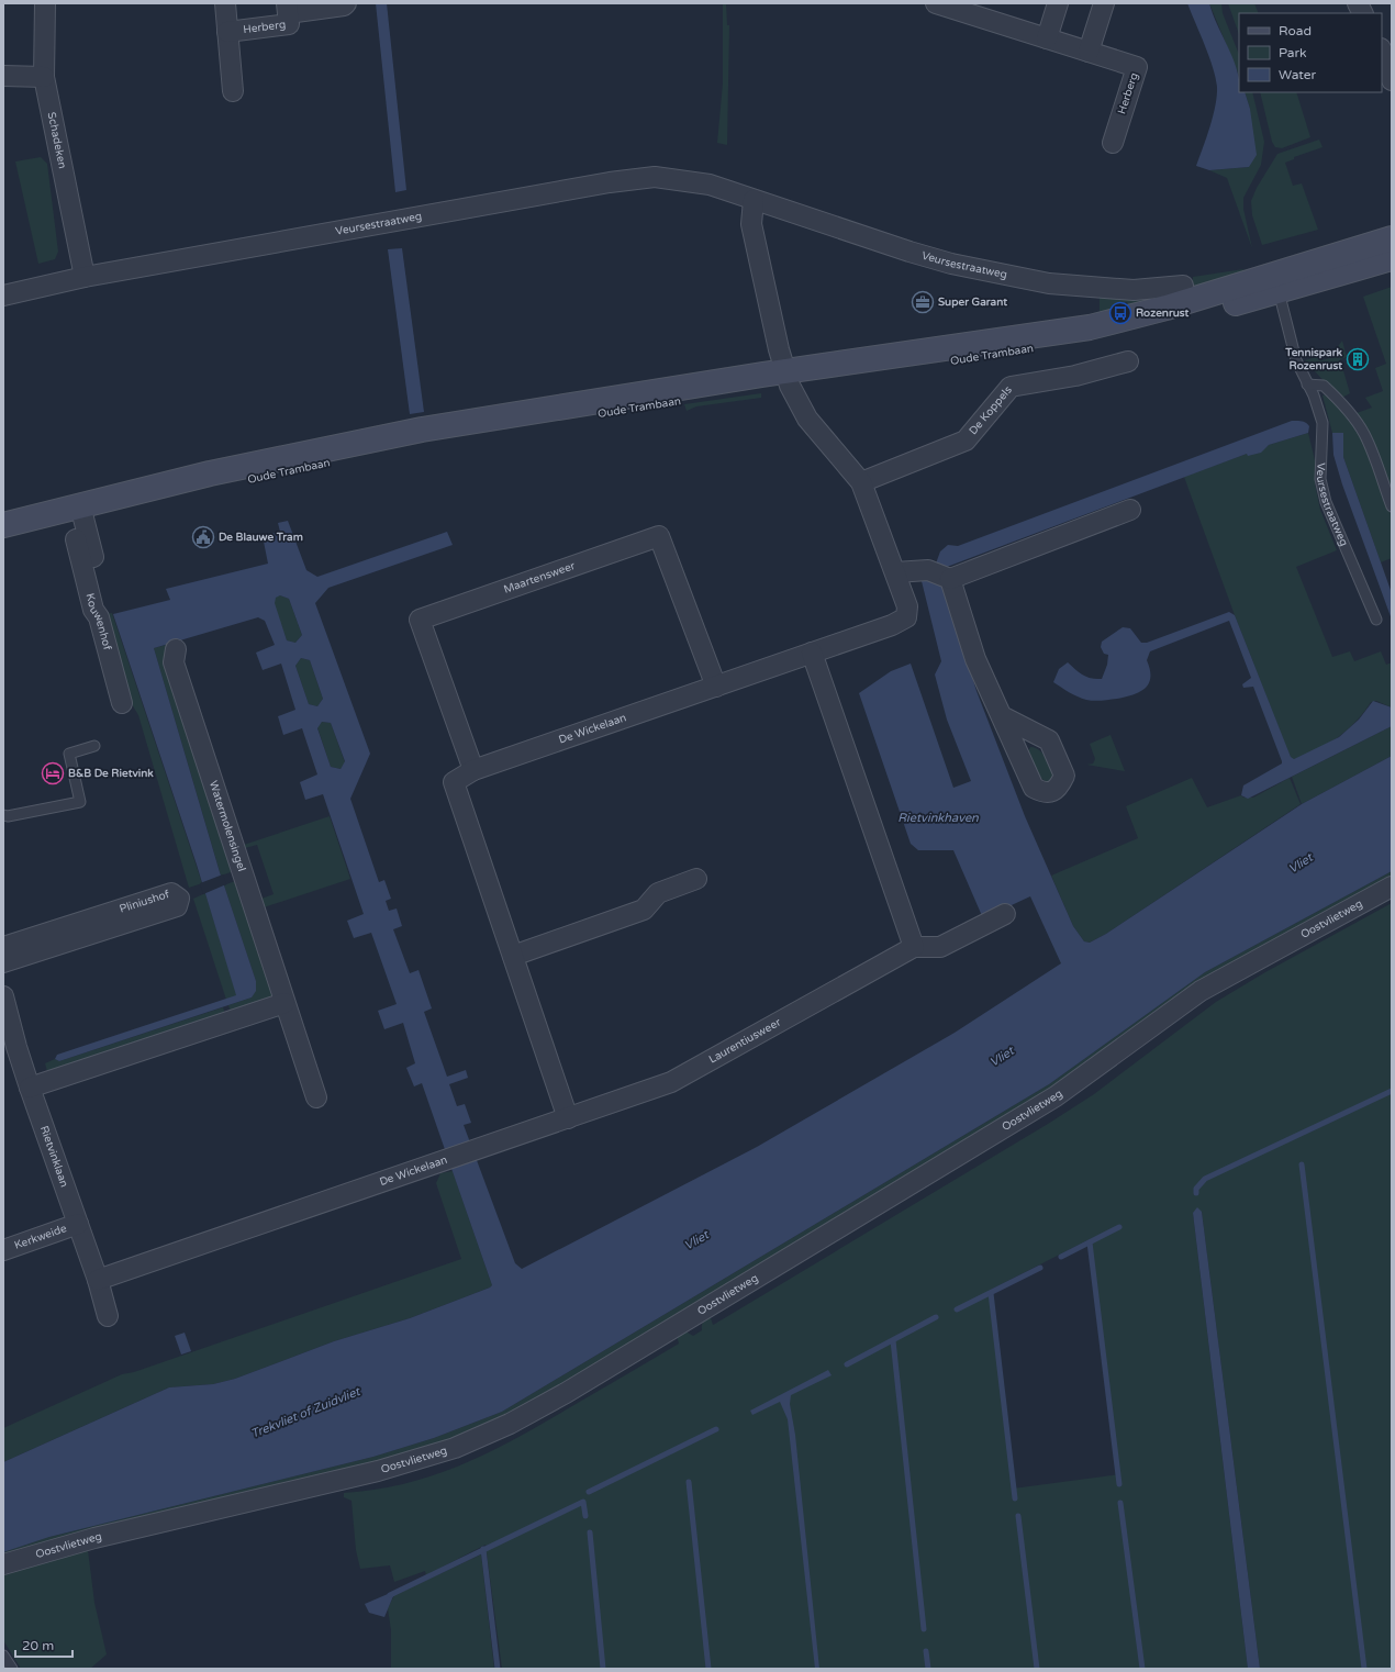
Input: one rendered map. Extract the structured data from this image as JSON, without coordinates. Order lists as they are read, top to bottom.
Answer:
{
  "streets": {
    "street": [
      "Herberg",
      "Schadeken",
      "Veursestraatweg",
      "Oude Trambaan",
      "De Koppels",
      "Maartensweer",
      "Kouwenhof",
      "De Wickelaan",
      "Watermolensingel",
      "Pliniushof",
      "Oostvlietweg",
      "Laurentiusweer",
      "Rietvinklaan",
      "Kerkweide"
    ]
  },
  "crossings": [
    ["Schadeken", "Veursestraatweg"],
    ["Veursestraatweg", "Oude Trambaan"],
    ["Oude Trambaan", "Kouwenhof"],
    ["Maartensweer", "De Wickelaan"],
    ["De Wickelaan", "Laurentiusweer"],
    ["De Wickelaan", "Rietvinklaan"],
    ["Rietvinklaan", "Kerkweide"]
  ],
  "water": ["Rietvinkhaven", "Vliet", "Trekvliet of Zuidvliet"],
  "places": {
    "office": ["Super Garant"],
    "bus stop": ["Rozenrust"],
    "building": ["Tennispark Rozenrust"],
    "public building": ["De Blauwe Tram"],
    "hotel": ["B&B De Rietvink"]
  },
  "legend": ["Road", "Park", "Water"],
  "scale_bar": "20 m"
}
